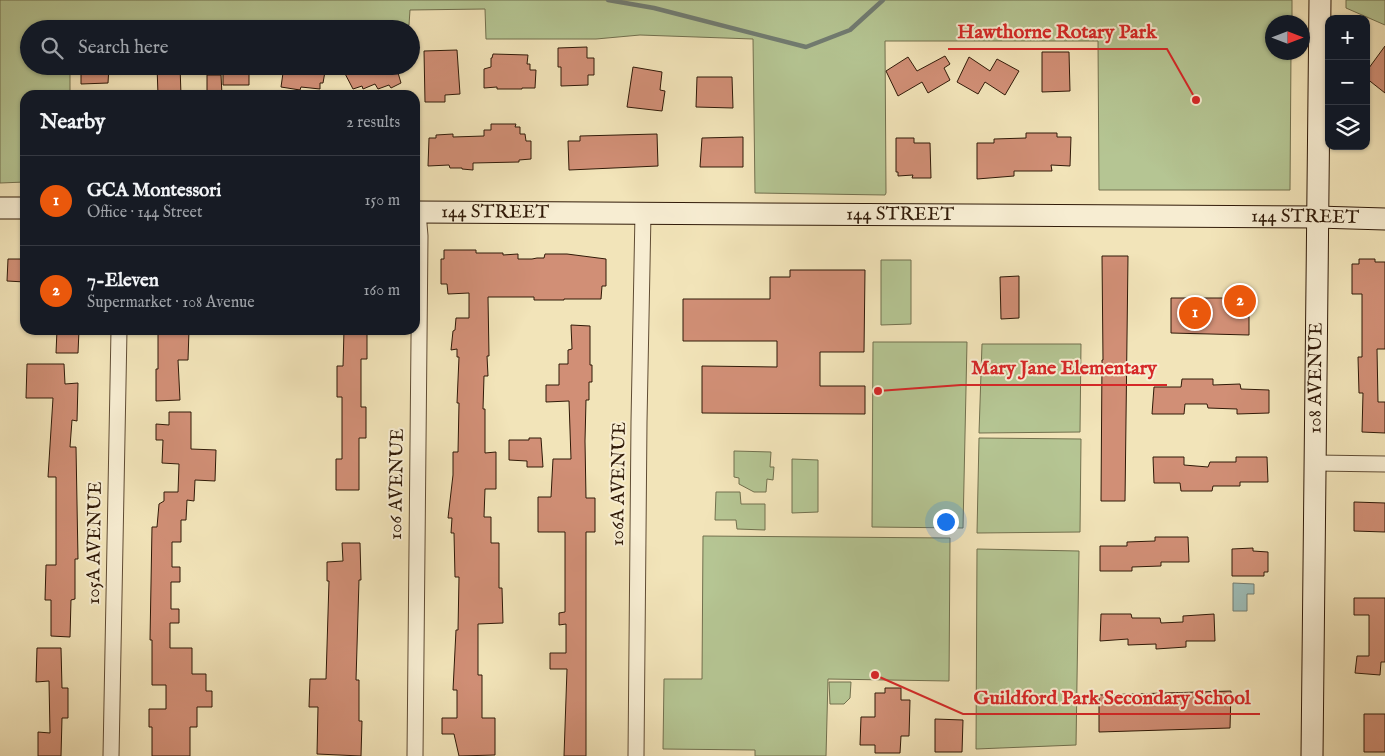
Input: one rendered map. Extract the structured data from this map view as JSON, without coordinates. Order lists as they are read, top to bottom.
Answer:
{
  "streets": {
    "main road": ["144 STREET", "108 AVENUE"],
    "street": ["106 AVENUE", "106A AVENUE", "105A AVENUE"]
  },
  "crossings": [
    ["144 STREET", "108 AVENUE"],
    ["144 STREET", "106A AVENUE"]
  ],
  "places": ["Hawthorne Rotary Park", "Mary Jane Elementary", "Guildford Park Secondary School"],
  "north": "right",
  "page": {
    "map_buttons": ["+", "−"],
    "search": "Search here",
    "heading": ["Nearby", "2 results"],
    "list": [
      {
        "mark": "1",
        "name": "GCA Montessori",
        "note": "Office · 144 Street",
        "value": "150 m"
      },
      {
        "mark": "2",
        "name": "7-Eleven",
        "note": "Supermarket · 108 Avenue",
        "value": "160 m"
      }
    ],
    "pins": ["2", "1"]
  }
}
